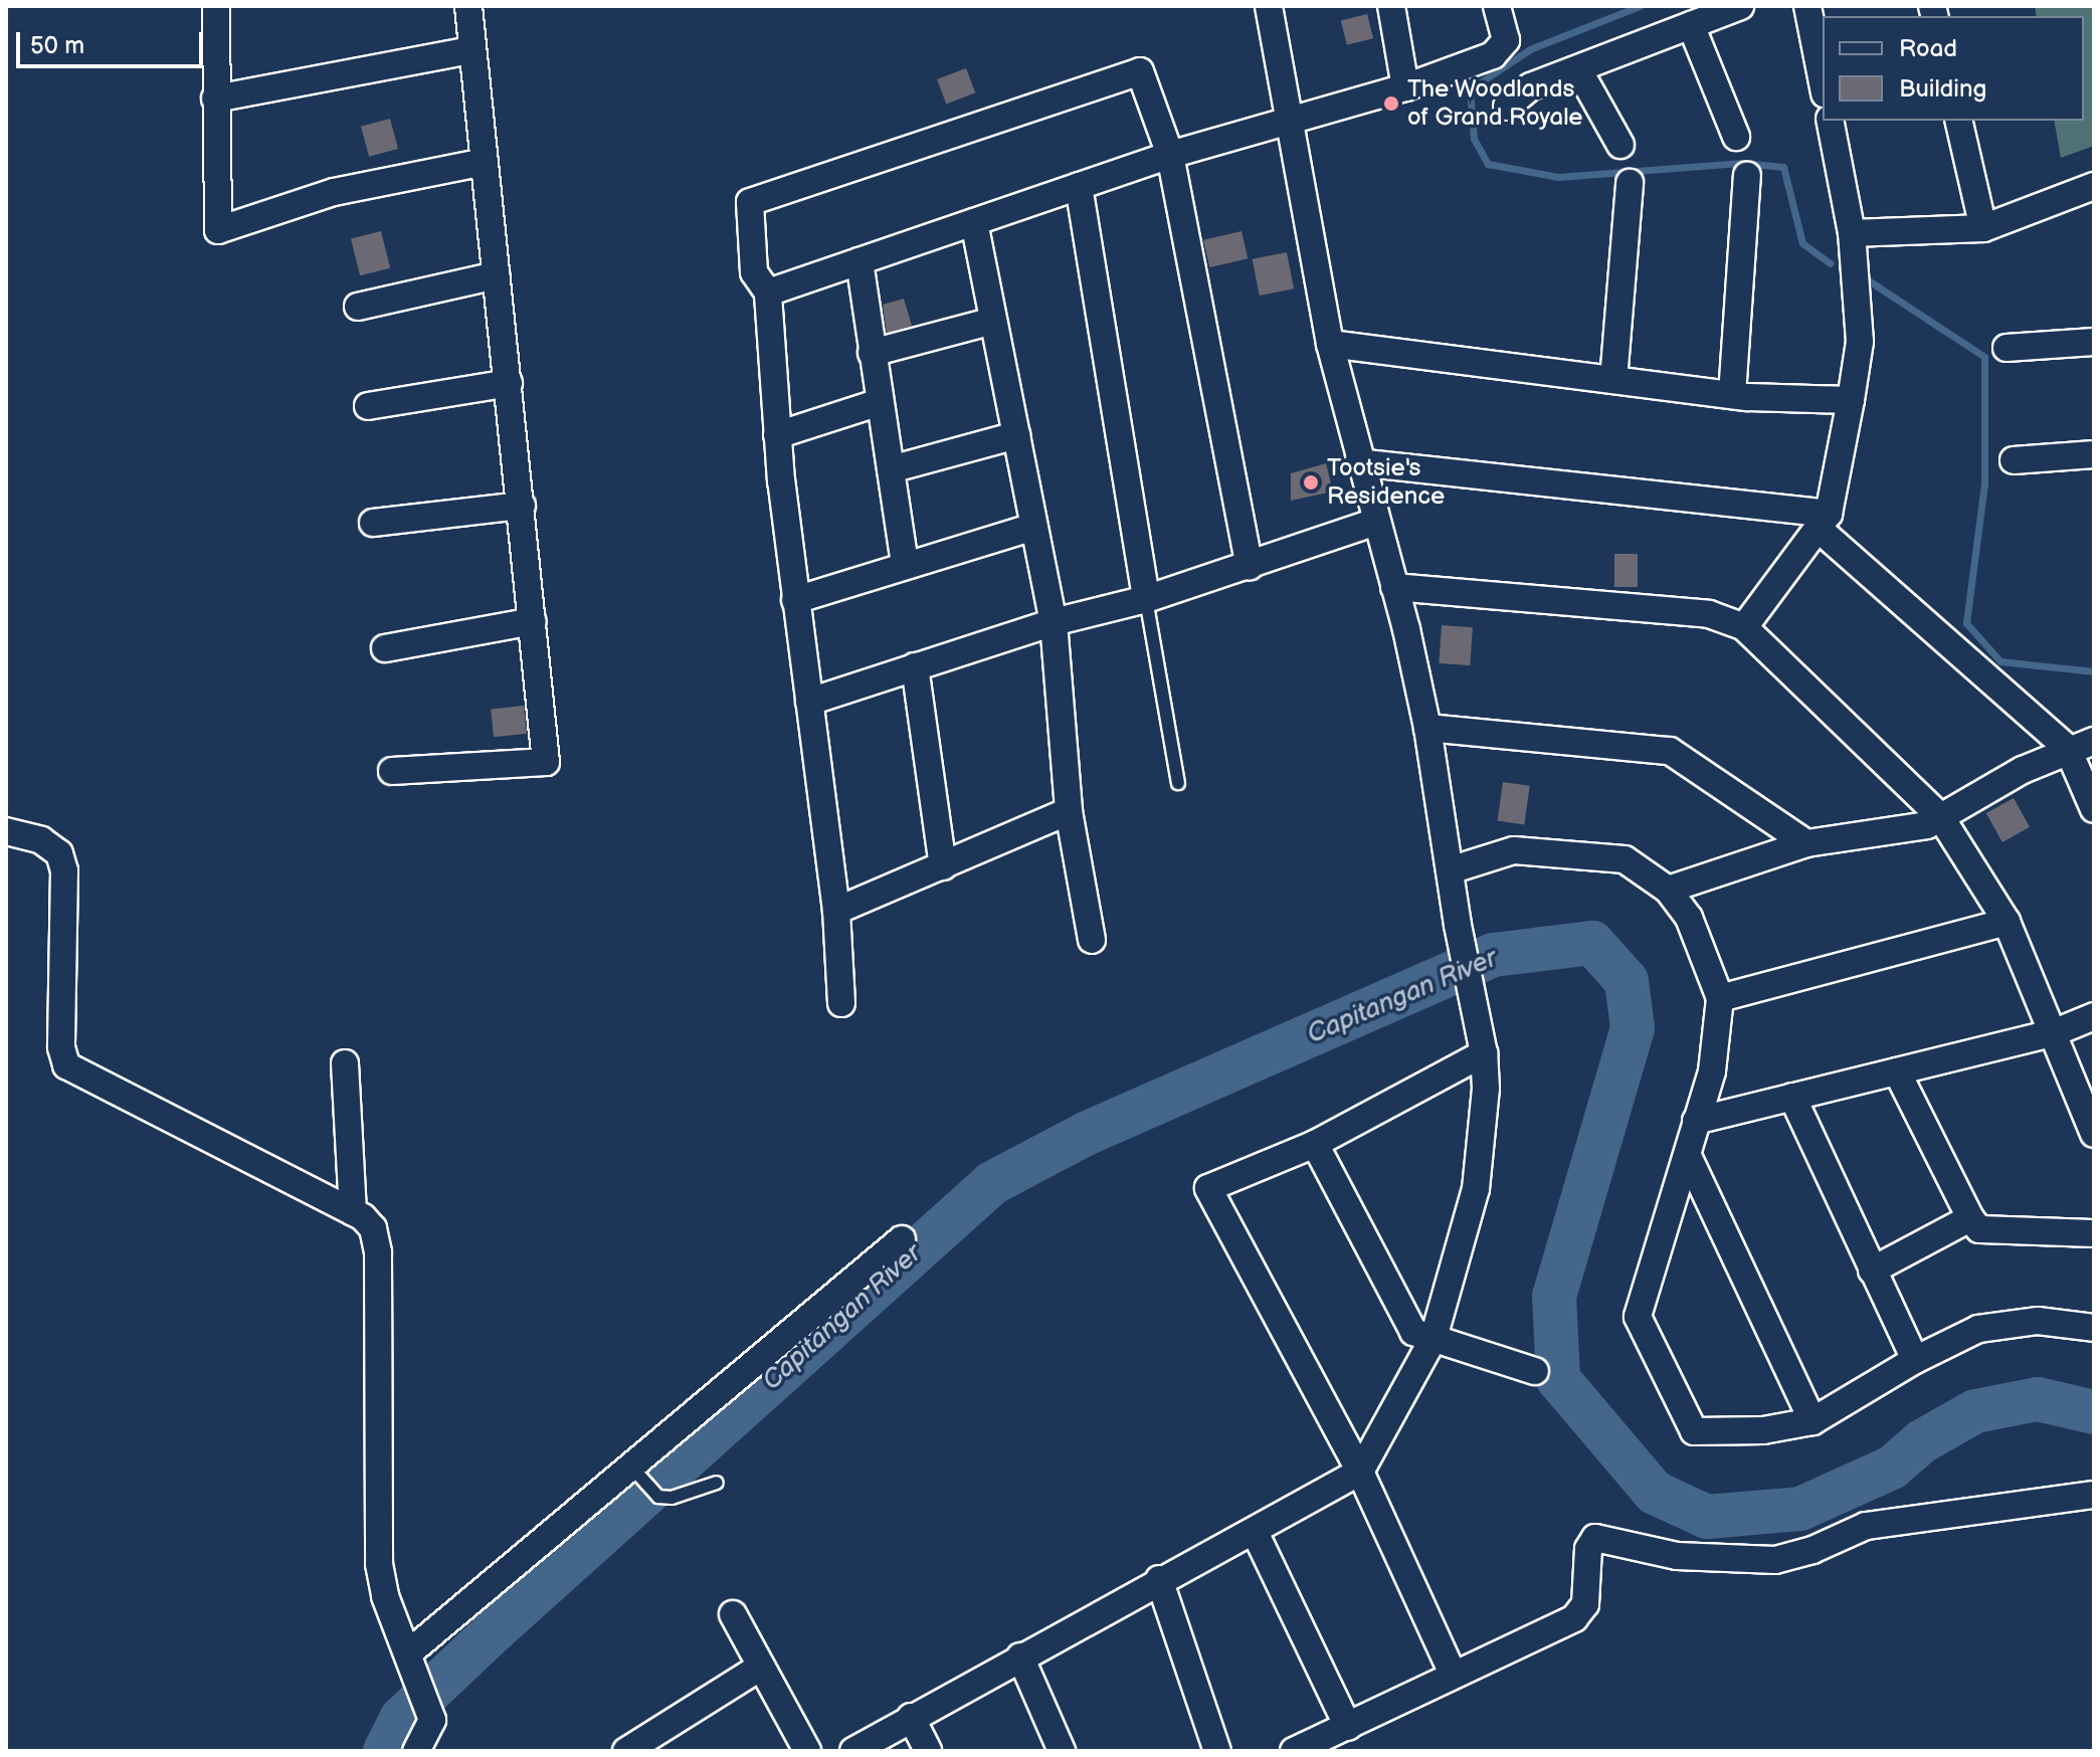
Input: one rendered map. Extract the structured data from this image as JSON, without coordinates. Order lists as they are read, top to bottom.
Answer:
{
  "water": ["Capitangan River"],
  "places": ["The Woodlands of Grand Royale", "Tootsie's Residence"],
  "legend": ["Road", "Building"],
  "scale_bar": "50 m"
}
